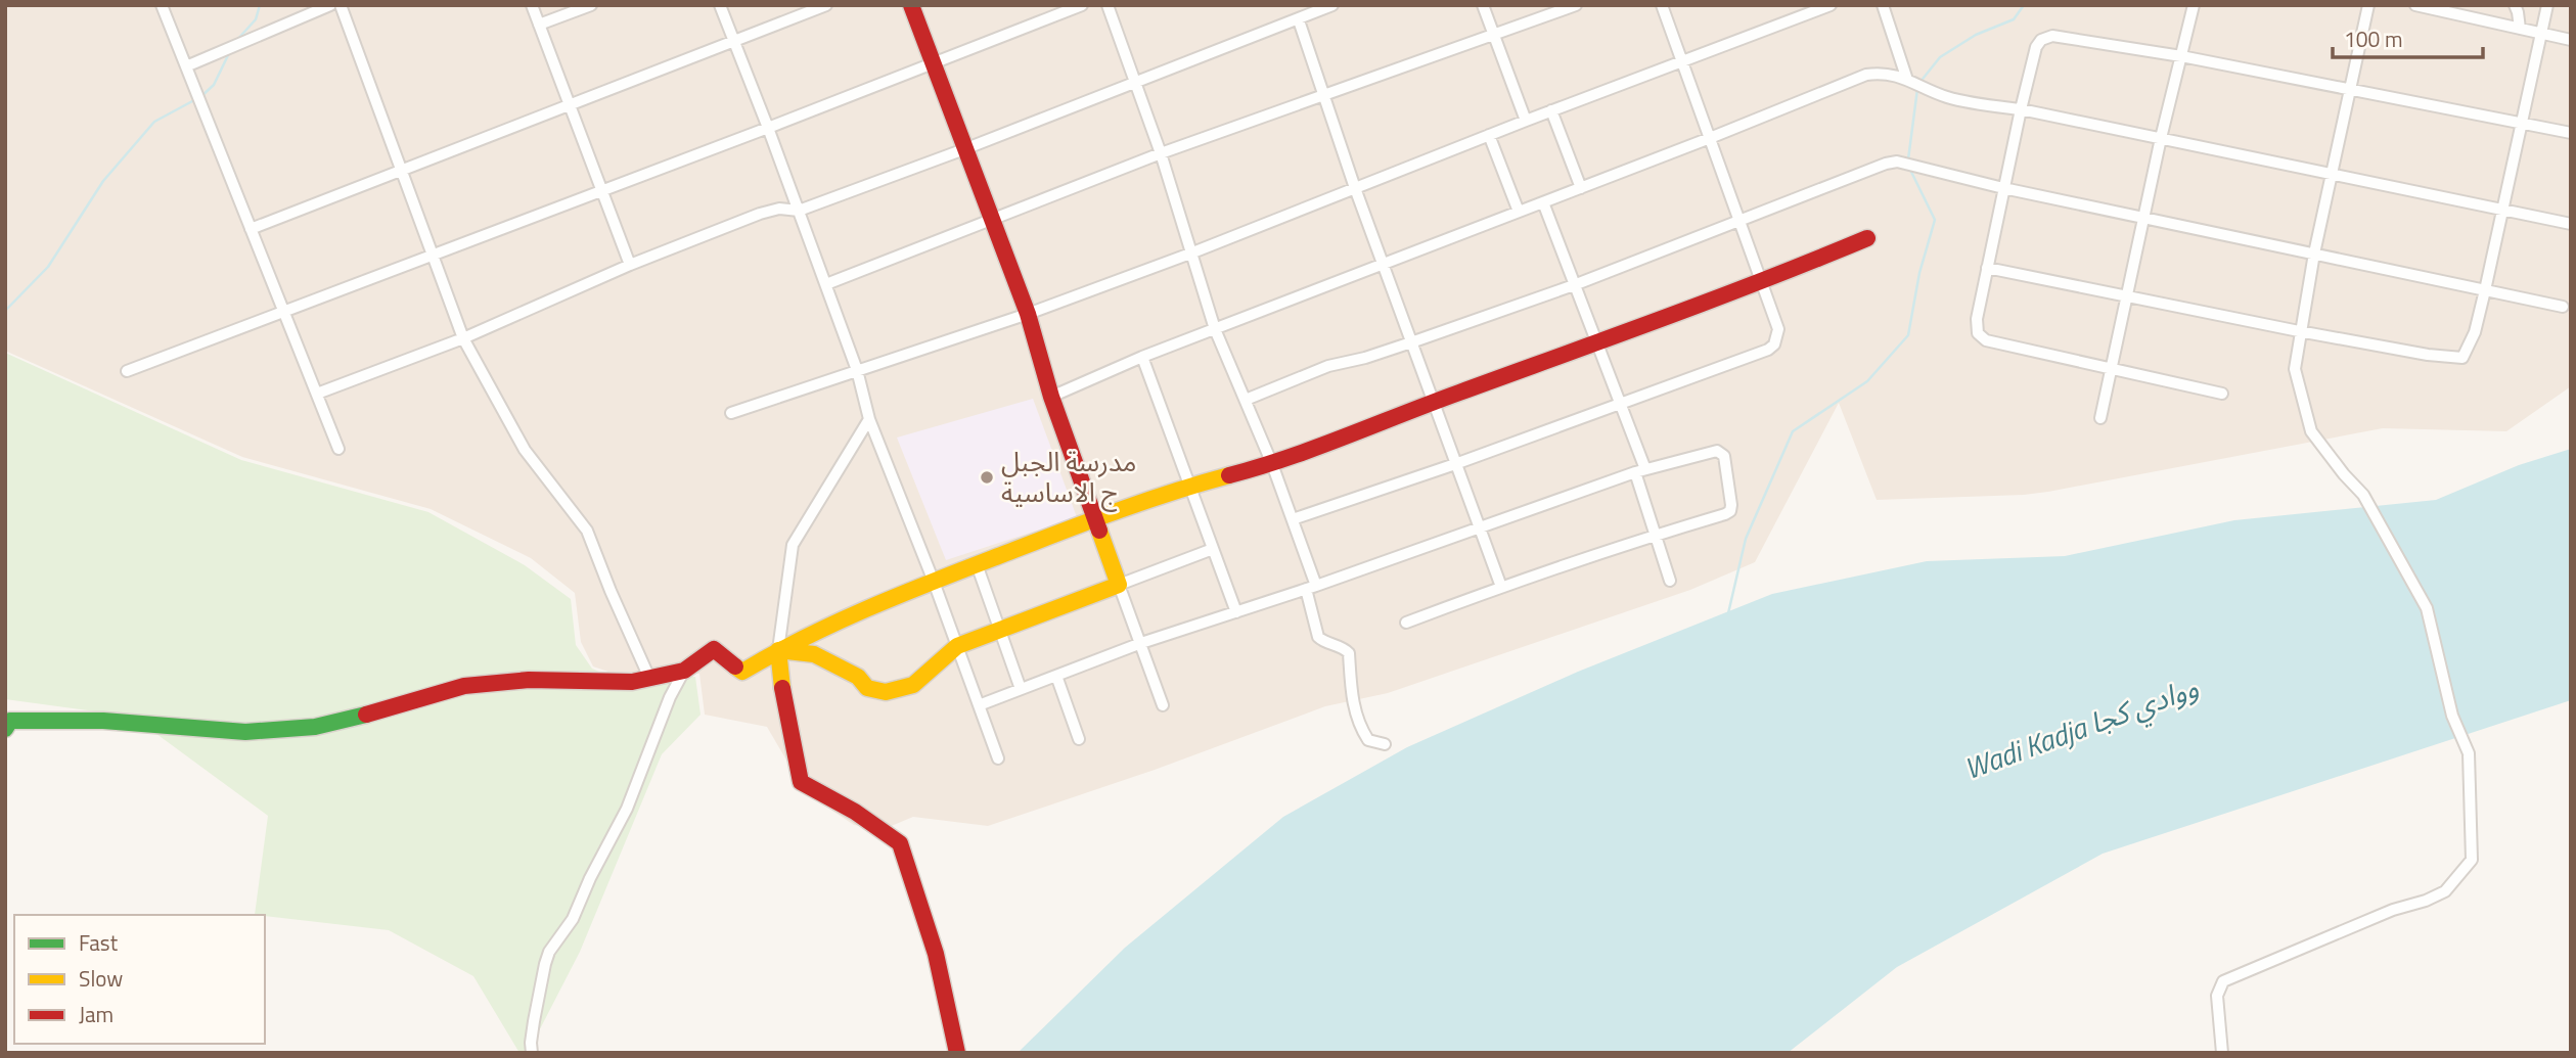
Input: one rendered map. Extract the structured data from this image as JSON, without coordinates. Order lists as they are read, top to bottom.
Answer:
{
  "water": ["Wadi Kadja ووادي كجا"],
  "places": ["مدرسة الجبل ج الاساسية"],
  "legend": ["Fast", "Slow", "Jam"],
  "scale_bar": "100 m"
}
